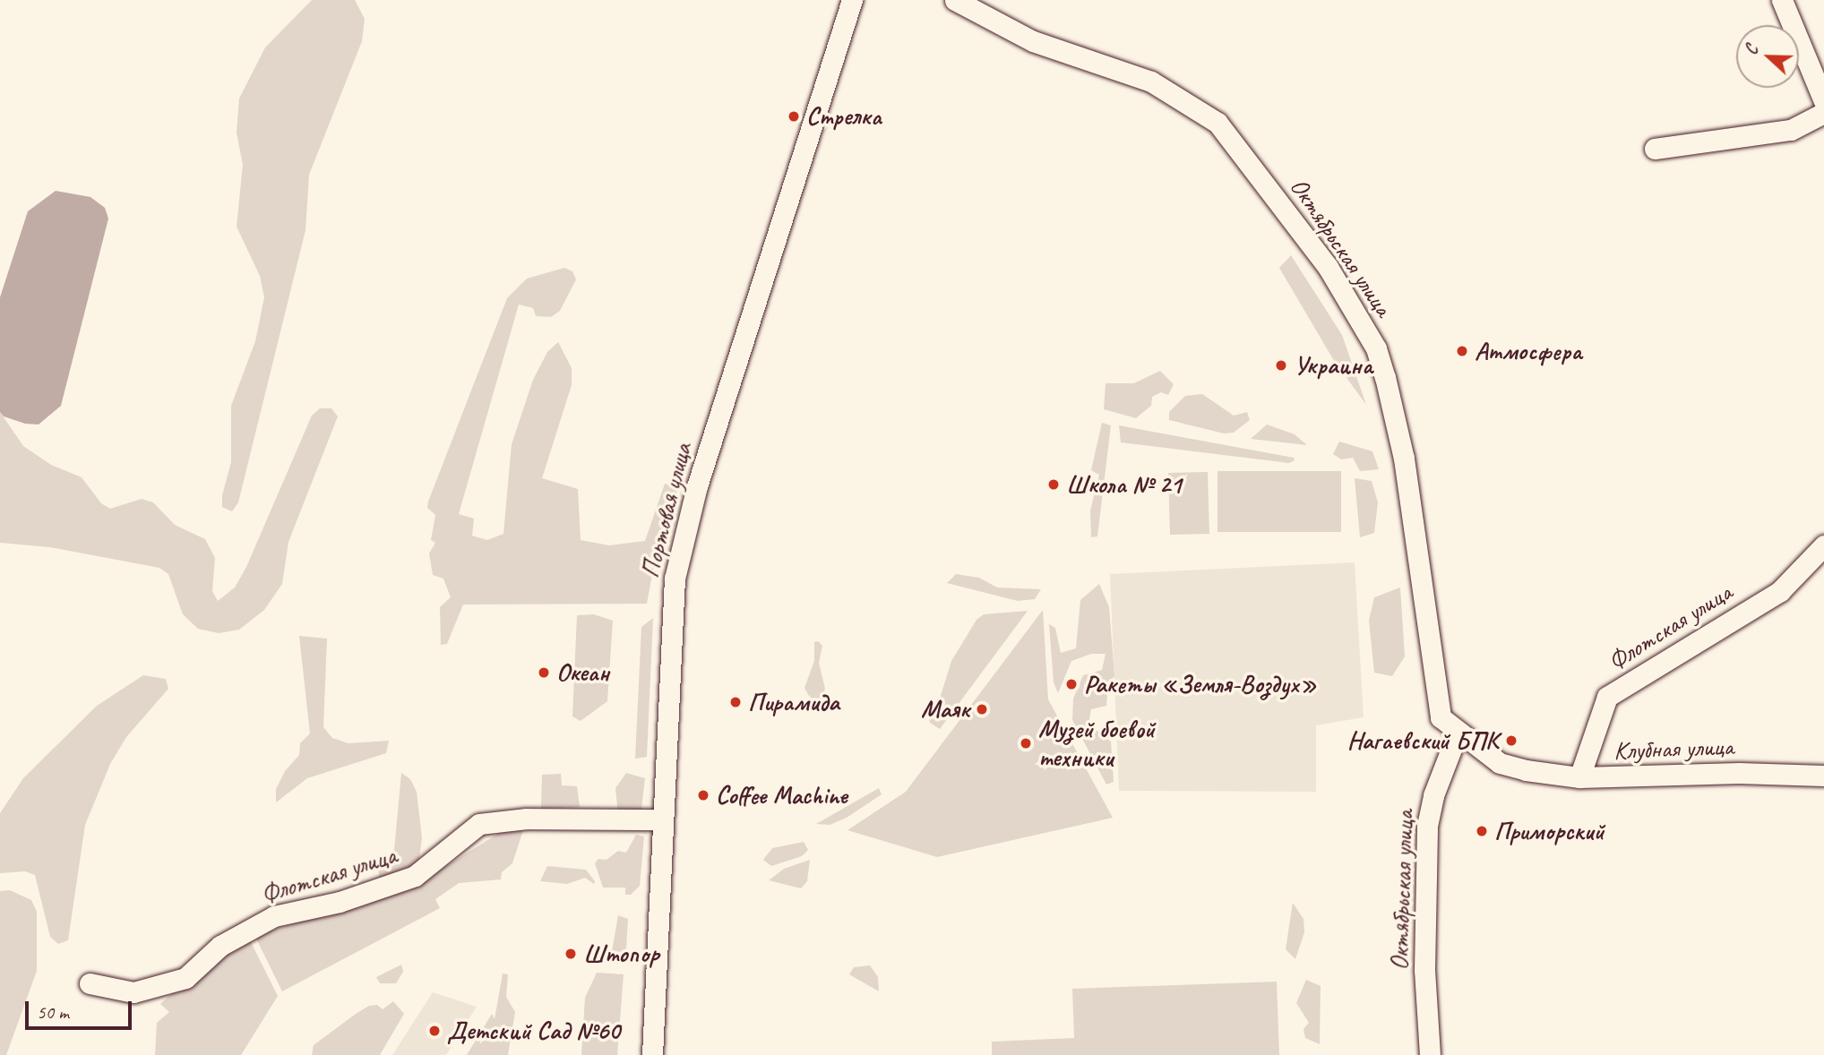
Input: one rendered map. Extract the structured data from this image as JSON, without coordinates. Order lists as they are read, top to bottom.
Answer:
{
  "streets": {
    "street": [
      "Октябрьская улица",
      "Портовая улица",
      "Флотская улица",
      "Клубная улица"
    ]
  },
  "crossings": [
    ["Октябрьская улица", "Клубная улица"],
    ["Портовая улица", "Флотская улица"],
    ["Флотская улица", "Клубная улица"]
  ],
  "places": [
    "Стрелка",
    "Атмосфера",
    "Украина",
    "Школа № 21",
    "Океан",
    "Ракеты «Земля-Воздух»",
    "Пирамида",
    "Маяк",
    "Нагаевский БПК",
    "Музей боевой техники",
    "Coffee Machine",
    "Приморский",
    "Штопор",
    "Детский Сад №60"
  ],
  "scale_bar": "50 m",
  "north": "left"
}
